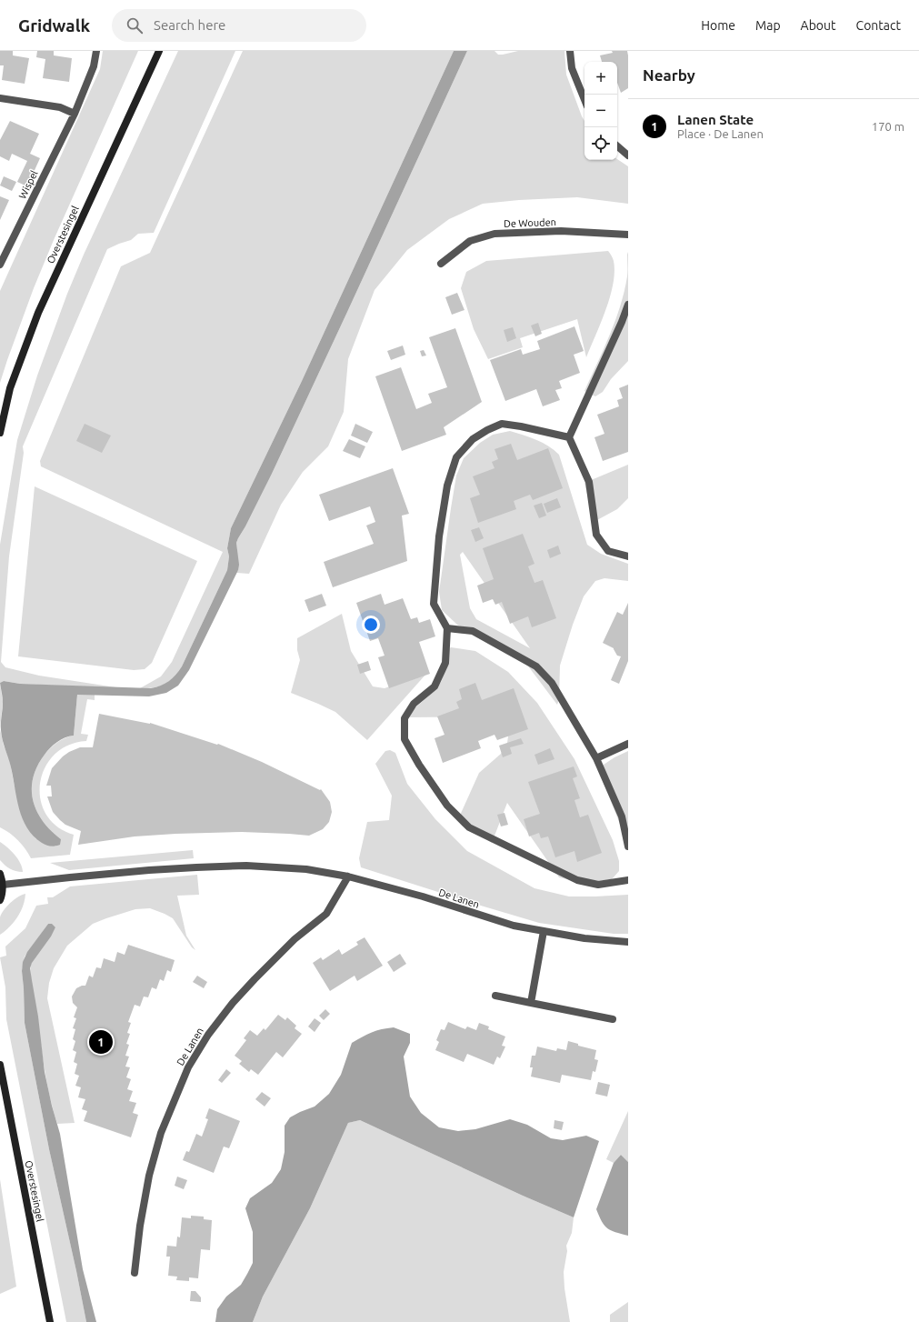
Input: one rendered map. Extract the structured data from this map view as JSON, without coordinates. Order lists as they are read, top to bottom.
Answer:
{
  "streets": {
    "street": [
      "Wispel",
      "De Wouden",
      "Overstesingel",
      "De Lanen"
    ]
  },
  "page": {
    "header": "Gridwalk",
    "search": "Search here",
    "nav": [
      "Home",
      "Map",
      "About",
      "Contact"
    ],
    "heading": "Nearby",
    "map_buttons": ["+", "−"],
    "list": [
      {
        "mark": "1",
        "name": "Lanen State",
        "note": "Place · De Lanen",
        "value": "170 m"
      }
    ],
    "pins": "1"
  }
}
